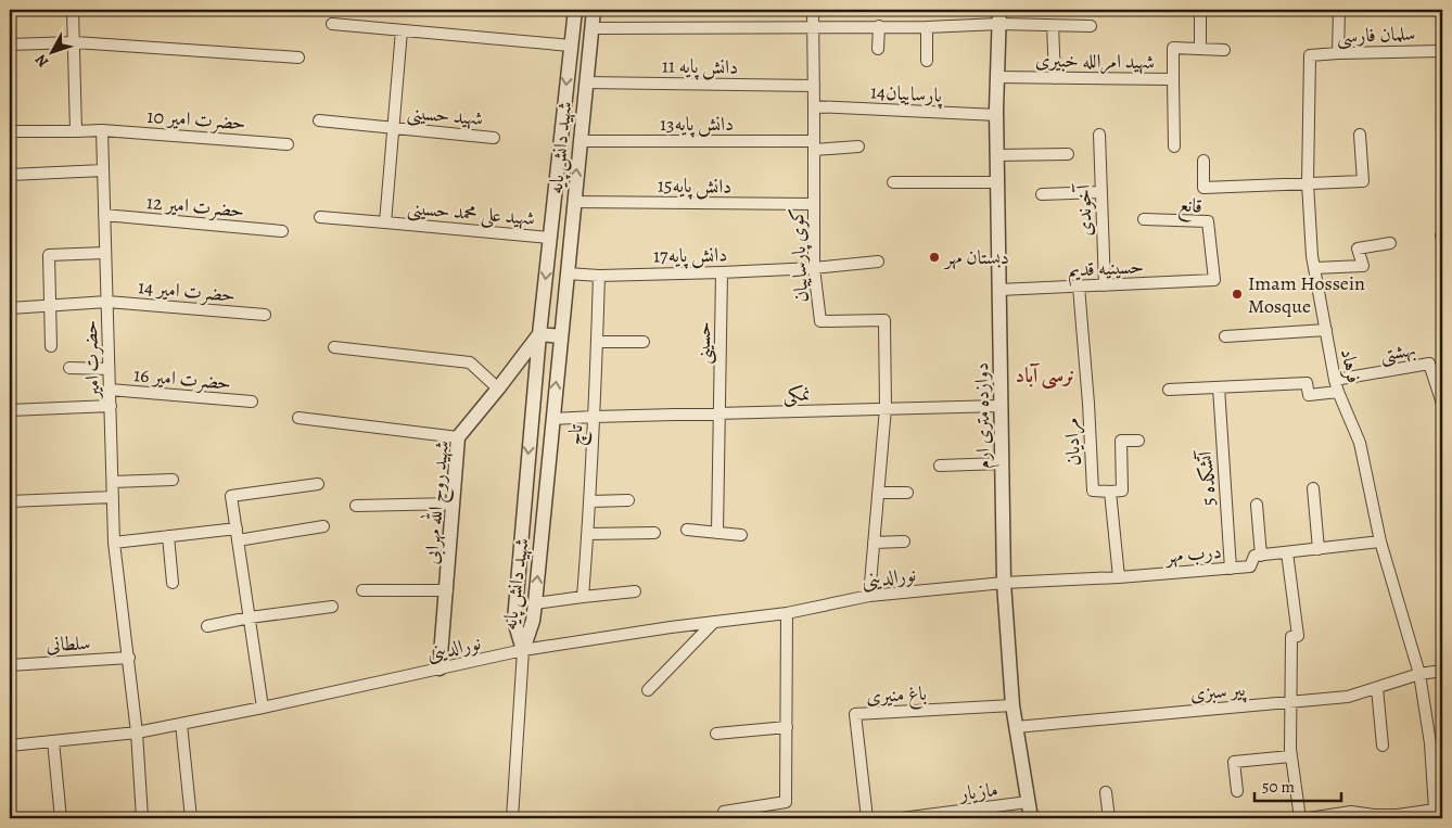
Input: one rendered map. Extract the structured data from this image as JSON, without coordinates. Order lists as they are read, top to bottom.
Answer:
{
  "streets": {
    "street": [
      "سلمان فارسی",
      "شهید امرالله خبیری",
      "دانش پایه 11",
      "پارساییان14",
      "شهید حسینی",
      "حضرت امیر 10",
      "دانش پایه13",
      "شهید دانش پایه",
      "دانش پایه15",
      "قانع",
      "حضرت امیر 12",
      "آخوندی",
      "شهید علی محمد حسینی",
      "دانش پایه17",
      "کوی پارساییان",
      "حسینیه قدیم",
      "حضرت امیر 14",
      "حسینی",
      "بهشتی",
      "حضرت امیر",
      "فرهاد",
      "حضرت امیر 16",
      "نمکی",
      "دوازده متری ارم",
      "تاچ",
      "مرادیان",
      "آتشکده 5",
      "شهید روح الله مهرابی",
      "درب مهر",
      "نورالدینی",
      "سلطانی",
      "پیر سبزی",
      "باغ منیری",
      "مازیار"
    ]
  },
  "crossings": [
    ["سلمان فارسی", "فرهاد"],
    ["شهید امرالله خبیری", "دوازده متری ارم"],
    ["دانش پایه 11", "شهید دانش پایه"],
    ["دانش پایه 11", "کوی پارساییان"],
    ["پارساییان14", "کوی پارساییان"],
    ["پارساییان14", "دوازده متری ارم"],
    ["شهید حسینی", "شهید علی محمد حسینی"],
    ["حضرت امیر 10", "حضرت امیر"],
    ["دانش پایه13", "شهید دانش پایه"],
    ["دانش پایه13", "کوی پارساییان"],
    ["شهید دانش پایه", "دانش پایه15"],
    ["شهید دانش پایه", "شهید علی محمد حسینی"],
    ["شهید دانش پایه", "دانش پایه17"],
    ["شهید دانش پایه", "نمکی"],
    ["شهید دانش پایه", "شهید روح الله مهرابی"],
    ["شهید دانش پایه", "نورالدینی"],
    ["دانش پایه15", "کوی پارساییان"],
    ["قانع", "حسینیه قدیم"],
    ["حضرت امیر 12", "حضرت امیر"],
    ["آخوندی", "حسینیه قدیم"],
    ["دانش پایه17", "کوی پارساییان"],
    ["دانش پایه17", "حسینی"],
    ["دانش پایه17", "تاچ"],
    ["کوی پارساییان", "نمکی"],
    ["کوی پارساییان", "نورالدینی"],
    ["حسینیه قدیم", "دوازده متری ارم"],
    ["حسینیه قدیم", "مرادیان"],
    ["حضرت امیر 14", "حضرت امیر"],
    ["حسینی", "نمکی"],
    ["بهشتی", "فرهاد"],
    ["حضرت امیر", "حضرت امیر 16"],
    ["حضرت امیر", "نورالدینی"],
    ["حضرت امیر", "سلطانی"],
    ["فرهاد", "درب مهر"],
    ["فرهاد", "پیر سبزی"],
    ["نمکی", "دوازده متری ارم"],
    ["نمکی", "تاچ"],
    ["دوازده متری ارم", "درب مهر"],
    ["دوازده متری ارم", "نورالدینی"],
    ["دوازده متری ارم", "پیر سبزی"],
    ["دوازده متری ارم", "باغ منیری"],
    ["دوازده متری ارم", "مازیار"],
    ["آتشکده 5", "درب مهر"],
    ["شهید روح الله مهرابی", "نورالدینی"],
    ["درب مهر", "نورالدینی"]
  ],
  "districts": ["نرسی آباد"],
  "places": ["دبستان مهر", "Imam Hossein Mosque"],
  "scale_bar": "50 m",
  "north": "bottom left"
}
